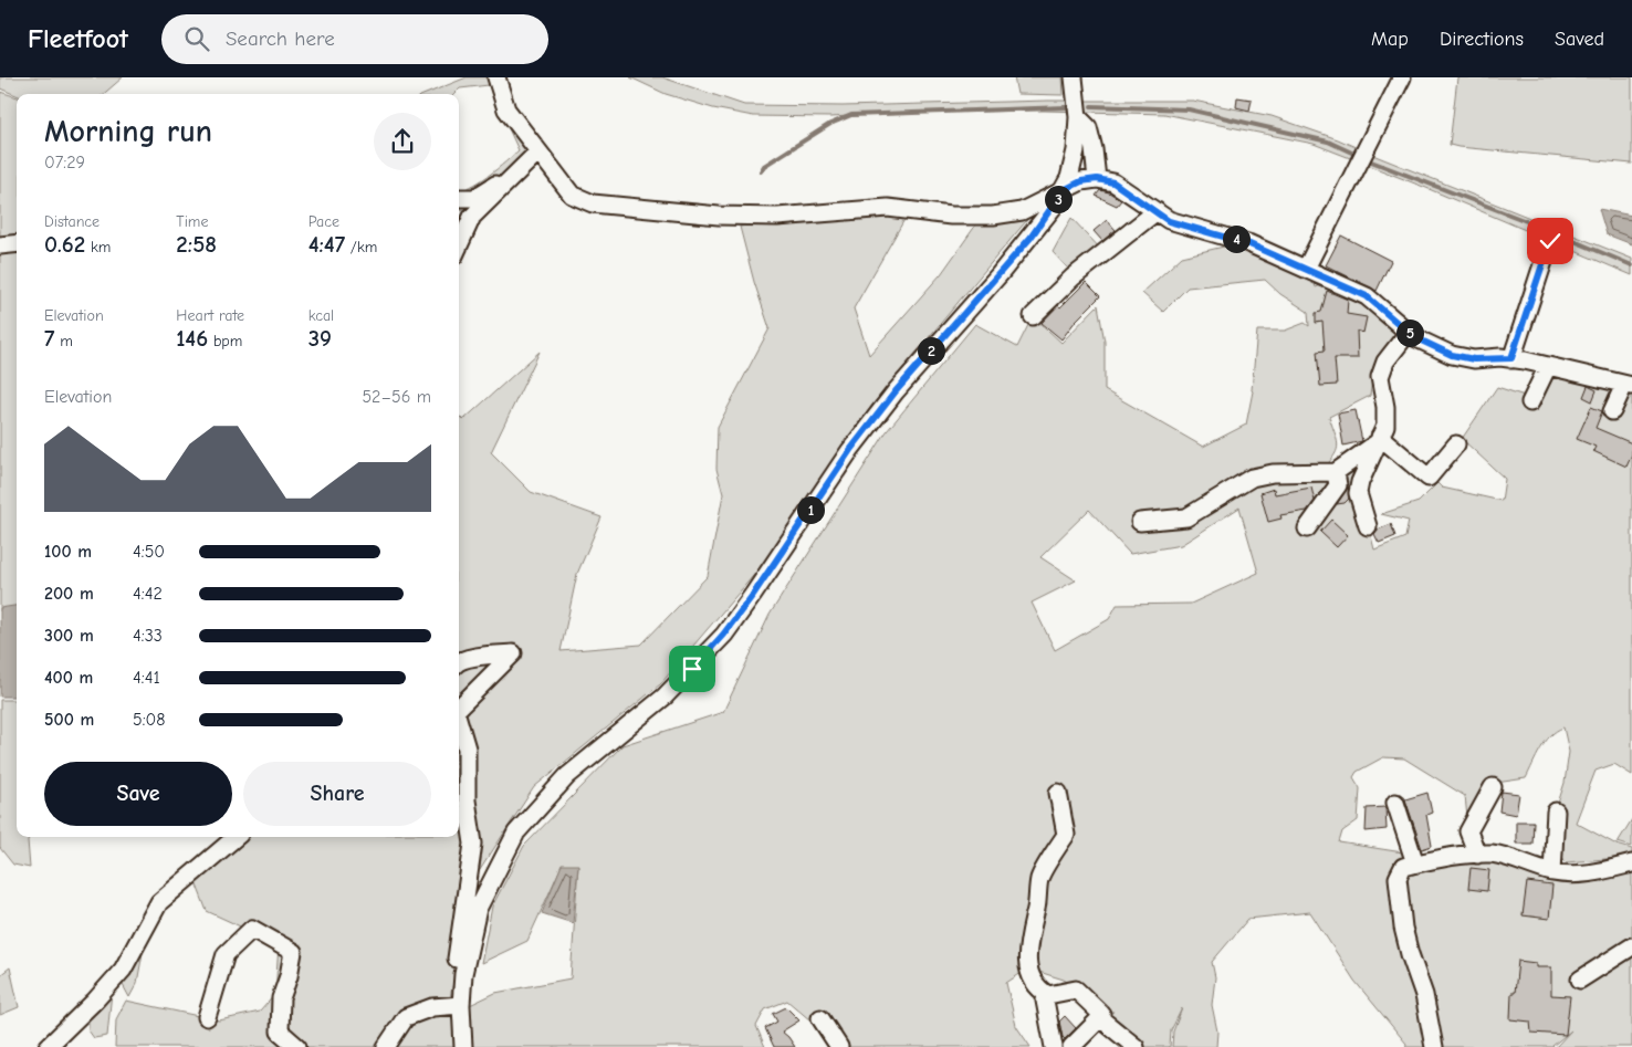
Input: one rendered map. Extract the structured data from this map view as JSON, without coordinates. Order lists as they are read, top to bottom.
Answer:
{
  "page": {
    "header": "Fleetfoot",
    "search": "Search here",
    "nav": ["Map", "Directions", "Saved"],
    "heading": ["Morning run", "07:29"],
    "pins": [
      "3",
      "4",
      "5",
      "2",
      "1"
    ],
    "stats": [
      ["Distance", "0.62 km"],
      ["Time", "2:58"],
      ["Pace", "4:47 /km"],
      ["Elevation", "7 m"],
      ["Heart rate", "146 bpm"],
      ["kcal", "39"]
    ],
    "chart": ["Elevation", "52–56 m"],
    "list": [
      {
        "name": "100 m",
        "note": "4:50"
      },
      {
        "name": "200 m",
        "note": "4:42"
      },
      {
        "name": "300 m",
        "note": "4:33"
      },
      {
        "name": "400 m",
        "note": "4:41"
      },
      {
        "name": "500 m",
        "note": "5:08"
      }
    ],
    "buttons": ["Save", "Share"]
  }
}
